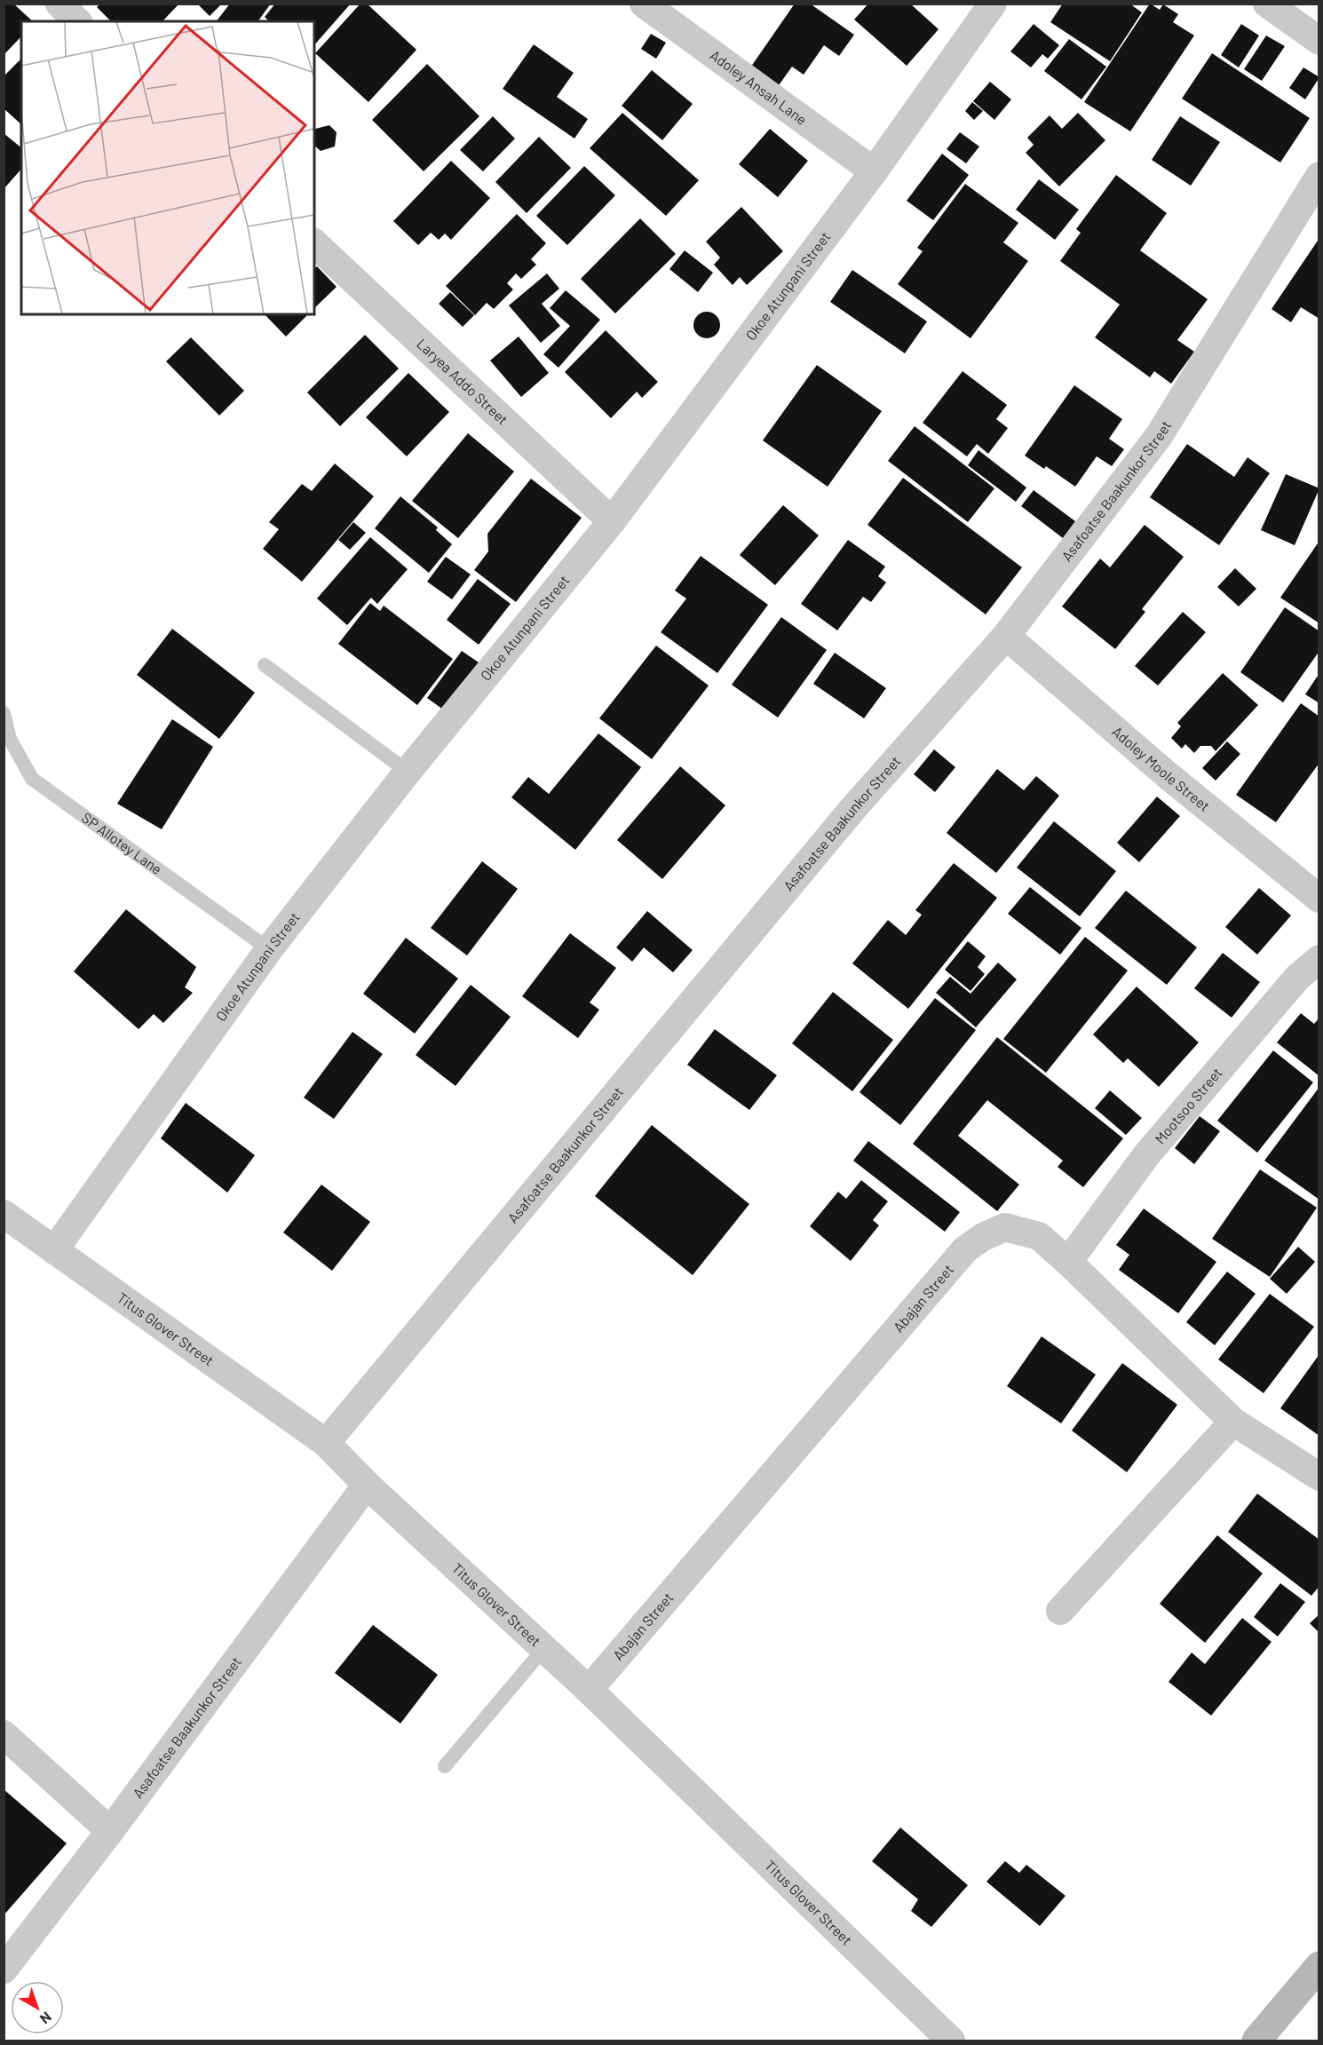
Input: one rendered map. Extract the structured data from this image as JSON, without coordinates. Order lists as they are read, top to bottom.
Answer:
{
  "streets": {
    "street": [
      "Adoley Ansah Lane",
      "Okoe Atunpani Street",
      "Laryea Addo Street",
      "Asafoatse Baakunkor Street",
      "Adoley Moole Street",
      "Mootsoo Street",
      "Abajan Street",
      "Titus Glover Street"
    ],
    "lane": ["SP Allotey Lane"]
  },
  "crossings": [
    ["Adoley Ansah Lane", "Okoe Atunpani Street"],
    ["Okoe Atunpani Street", "Laryea Addo Street"],
    ["Okoe Atunpani Street", "SP Allotey Lane"],
    ["Okoe Atunpani Street", "Titus Glover Street"],
    ["Asafoatse Baakunkor Street", "Adoley Moole Street"],
    ["Asafoatse Baakunkor Street", "Titus Glover Street"],
    ["Mootsoo Street", "Abajan Street"],
    ["Abajan Street", "Titus Glover Street"]
  ],
  "north": "bottom right"
}
